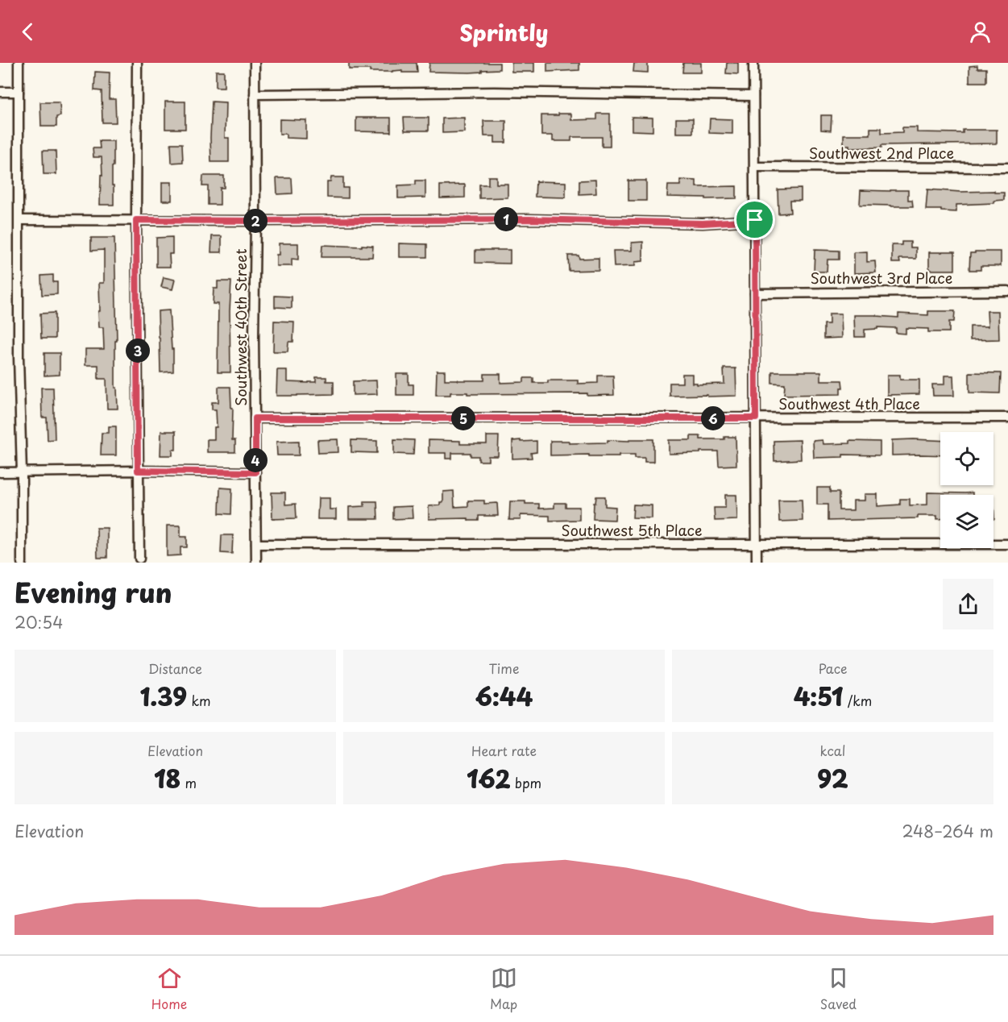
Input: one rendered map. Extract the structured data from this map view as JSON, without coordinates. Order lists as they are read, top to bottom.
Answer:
{
  "streets": {
    "street": [
      "Southwest 2nd Place",
      "Southwest 3rd Place",
      "Southwest 40th Street",
      "Southwest 4th Place",
      "Southwest 5th Place"
    ]
  },
  "crossings": [
    ["Southwest 40th Street", "Southwest 4th Place"],
    ["Southwest 40th Street", "Southwest 5th Place"]
  ],
  "page": {
    "header": "Sprintly",
    "pins": [
      "1",
      "2",
      "3",
      "5",
      "6",
      "4"
    ],
    "heading": ["Evening run", "20:54"],
    "stats": [
      ["Distance", "1.39 km"],
      ["Time", "6:44"],
      ["Pace", "4:51 /km"],
      ["Elevation", "18 m"],
      ["Heart rate", "162 bpm"],
      ["kcal", "92"]
    ],
    "chart": ["Elevation", "248–264 m"],
    "tabs": ["Home", "Map", "Saved"]
  }
}
